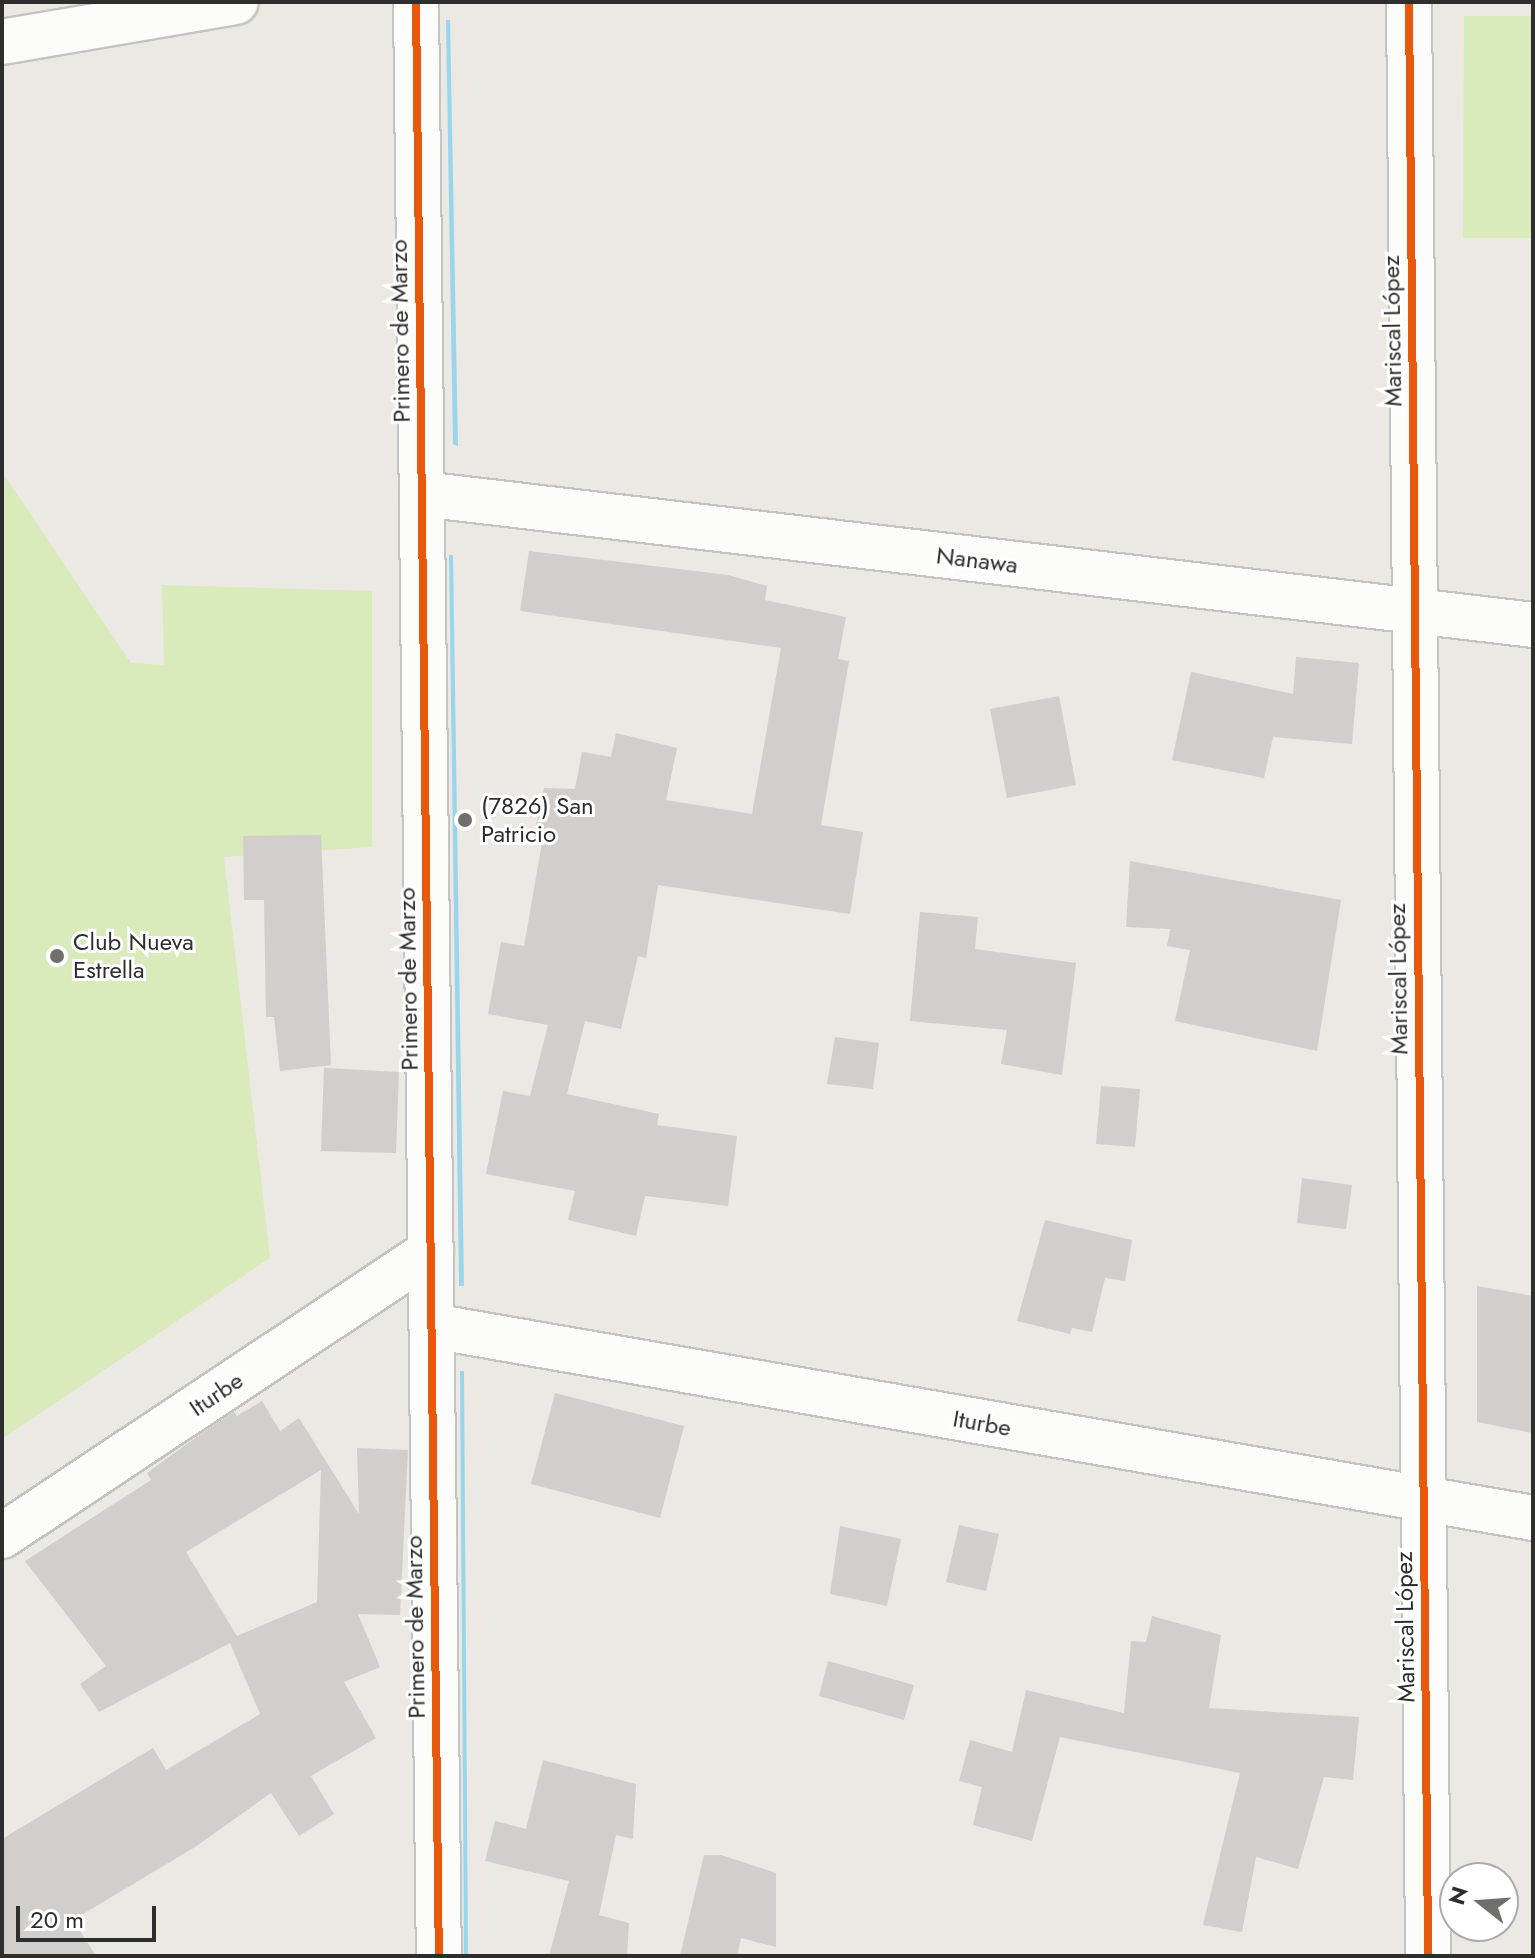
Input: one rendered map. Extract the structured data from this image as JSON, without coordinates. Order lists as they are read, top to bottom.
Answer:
{
  "streets": {
    "street": [
      "Primero de Marzo",
      "Mariscal López",
      "Nanawa",
      "Iturbe"
    ]
  },
  "crossings": [
    ["Primero de Marzo", "Nanawa"],
    ["Primero de Marzo", "Iturbe"],
    ["Mariscal López", "Nanawa"],
    ["Mariscal López", "Iturbe"]
  ],
  "places": ["(7826) San Patricio", "Club Nueva Estrella"],
  "scale_bar": "20 m",
  "north": "left"
}
